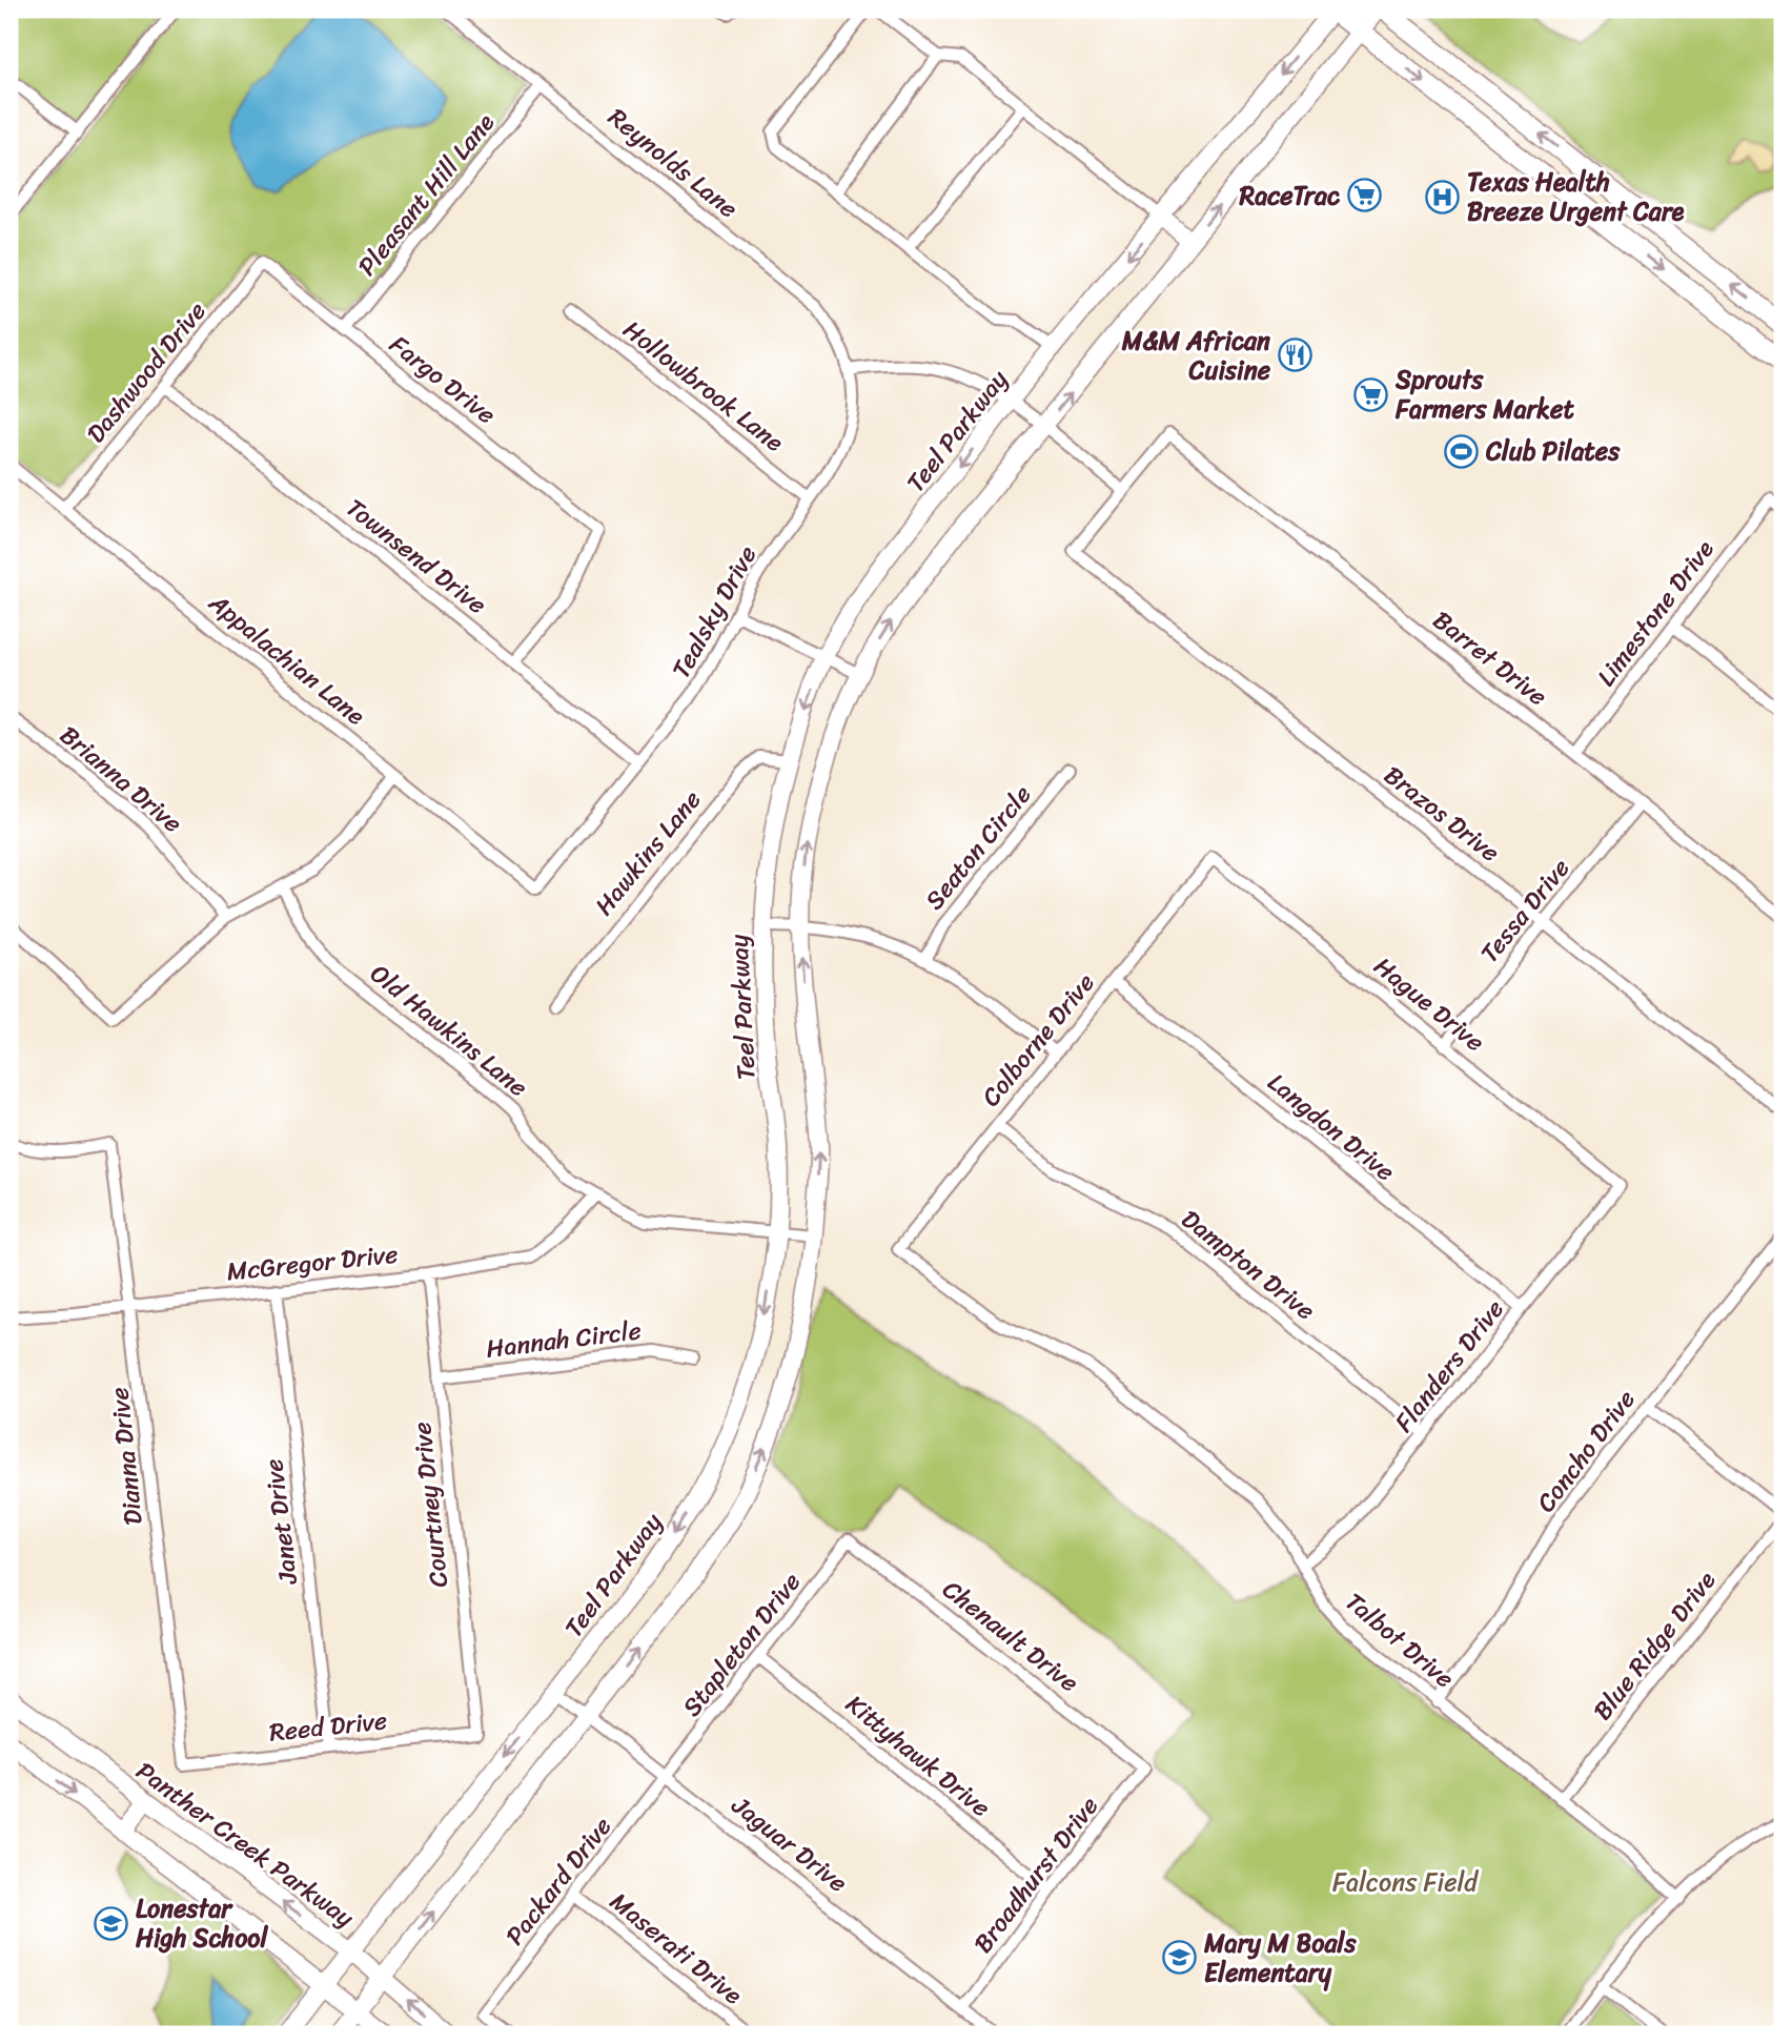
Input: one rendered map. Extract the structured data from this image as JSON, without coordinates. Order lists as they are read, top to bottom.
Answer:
{
  "streets": {
    "main road": ["Teel Parkway", "Panther Creek Parkway"],
    "street": [
      "Reynolds Lane",
      "Pleasant Hill Lane",
      "Dashwood Drive",
      "Fargo Drive",
      "Hollowbrook Lane",
      "Townsend Drive",
      "Tealsky Drive",
      "Limestone Drive",
      "Barret Drive",
      "Appalachian Lane",
      "Brianna Drive",
      "Brazos Drive",
      "Seaton Circle",
      "Hawkins Lane",
      "Tessa Drive",
      "Hague Drive",
      "Old Hawkins Lane",
      "Colborne Drive",
      "Langdon Drive",
      "McGregor Drive",
      "Dampton Drive",
      "Hannah Circle",
      "Flanders Drive",
      "Concho Drive",
      "Dianna Drive",
      "Courtney Drive",
      "Janet Drive",
      "Chenault Drive",
      "Talbot Drive",
      "Stapleton Drive",
      "Blue Ridge Drive",
      "Reed Drive",
      "Kittyhawk Drive",
      "Jaguar Drive",
      "Broadhurst Drive",
      "Packard Drive",
      "Maserati Drive"
    ]
  },
  "crossings": [
    ["Reynolds Lane", "Pleasant Hill Lane"],
    ["Reynolds Lane", "Tealsky Drive"],
    ["Pleasant Hill Lane", "Fargo Drive"],
    ["Dashwood Drive", "Fargo Drive"],
    ["Dashwood Drive", "Townsend Drive"],
    ["Dashwood Drive", "Appalachian Lane"],
    ["Fargo Drive", "Townsend Drive"],
    ["Hollowbrook Lane", "Tealsky Drive"],
    ["Teel Parkway", "Hawkins Lane"],
    ["Teel Parkway", "Old Hawkins Lane"],
    ["Teel Parkway", "Panther Creek Parkway"],
    ["Teel Parkway", "Jaguar Drive"],
    ["Townsend Drive", "Tealsky Drive"],
    ["Tealsky Drive", "Appalachian Lane"],
    ["Limestone Drive", "Barret Drive"],
    ["Barret Drive", "Brazos Drive"],
    ["Barret Drive", "Tessa Drive"],
    ["Brazos Drive", "Tessa Drive"],
    ["Tessa Drive", "Hague Drive"],
    ["Hague Drive", "Colborne Drive"],
    ["Hague Drive", "Flanders Drive"],
    ["Old Hawkins Lane", "McGregor Drive"],
    ["Colborne Drive", "Langdon Drive"],
    ["Colborne Drive", "Dampton Drive"],
    ["Colborne Drive", "Talbot Drive"],
    ["Langdon Drive", "Flanders Drive"],
    ["McGregor Drive", "Dianna Drive"],
    ["McGregor Drive", "Courtney Drive"],
    ["McGregor Drive", "Janet Drive"],
    ["Dampton Drive", "Flanders Drive"],
    ["Hannah Circle", "Courtney Drive"],
    ["Flanders Drive", "Talbot Drive"],
    ["Concho Drive", "Talbot Drive"],
    ["Dianna Drive", "Reed Drive"],
    ["Courtney Drive", "Reed Drive"],
    ["Janet Drive", "Reed Drive"],
    ["Chenault Drive", "Stapleton Drive"],
    ["Chenault Drive", "Broadhurst Drive"],
    ["Talbot Drive", "Blue Ridge Drive"],
    ["Stapleton Drive", "Kittyhawk Drive"],
    ["Stapleton Drive", "Jaguar Drive"],
    ["Stapleton Drive", "Packard Drive"],
    ["Kittyhawk Drive", "Broadhurst Drive"],
    ["Jaguar Drive", "Broadhurst Drive"],
    ["Jaguar Drive", "Packard Drive"],
    ["Packard Drive", "Maserati Drive"]
  ],
  "parks": ["Falcons Field"],
  "places": {
    "supermarket": ["RaceTrac", "Sprouts Farmers Market"],
    "hospital": ["Texas Health Breeze Urgent Care"],
    "restaurant": ["M&M African Cuisine"],
    "sports": ["Club Pilates"],
    "school or university": ["Lonestar High School", "Mary M Boals Elementary"]
  }
}
